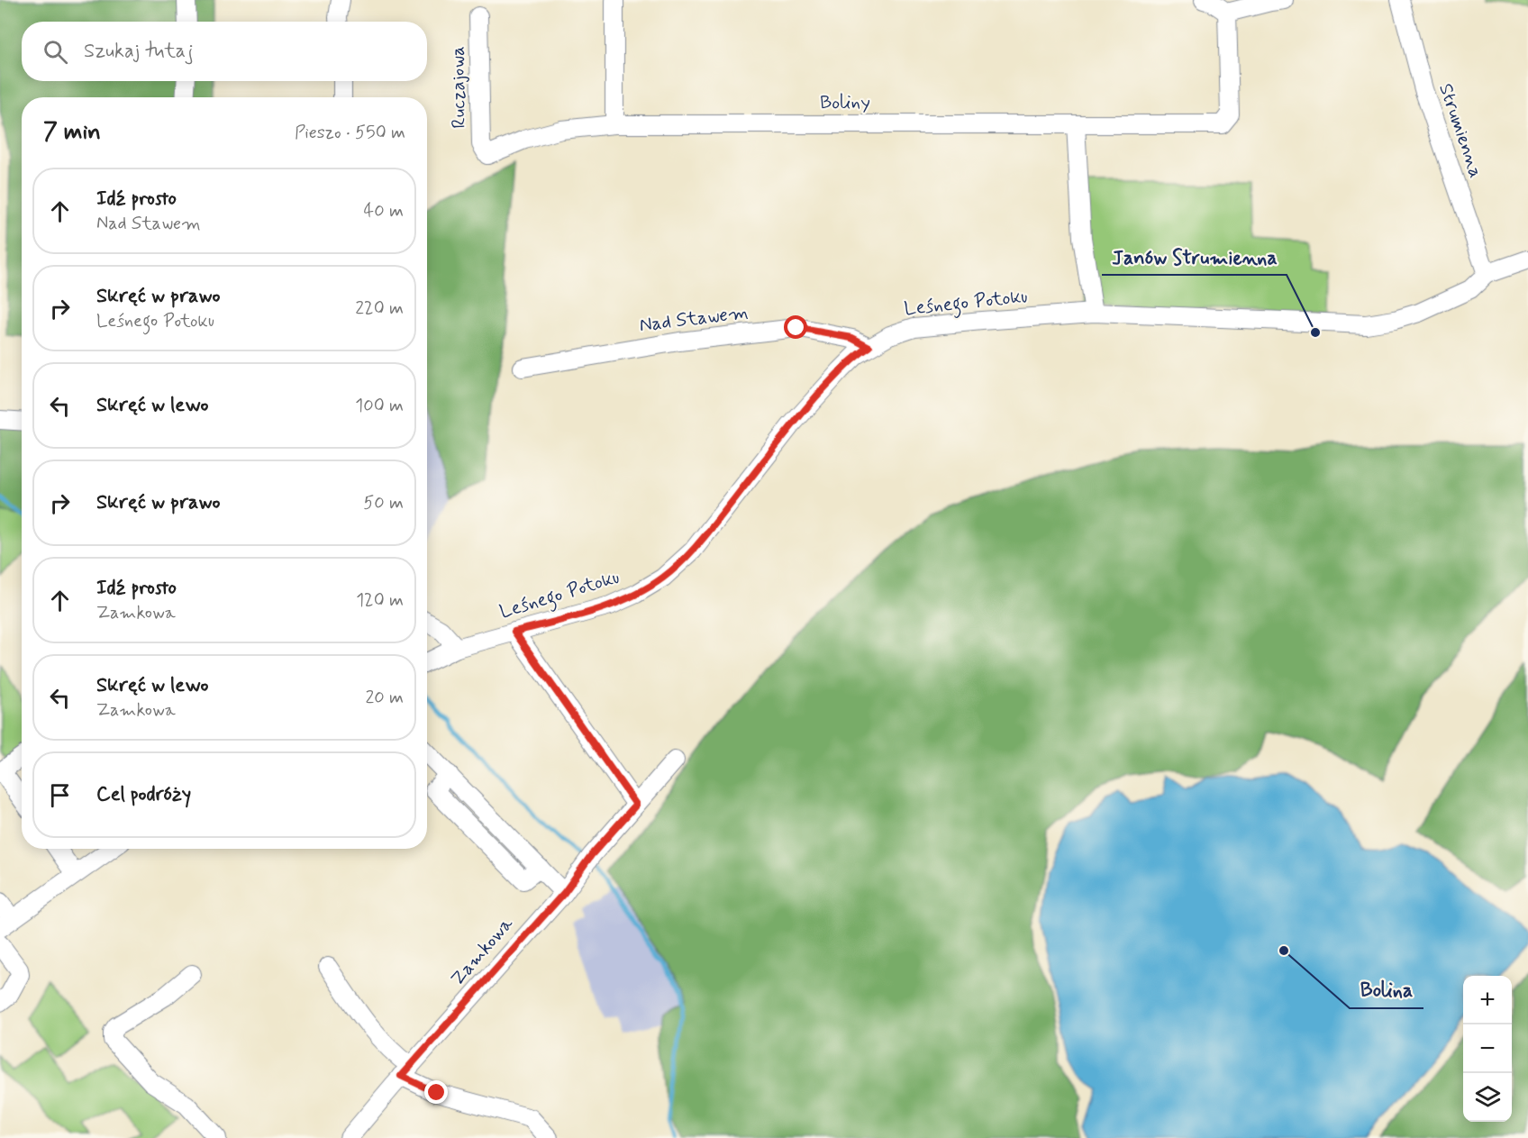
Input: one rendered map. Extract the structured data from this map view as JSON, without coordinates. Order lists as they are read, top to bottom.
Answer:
{
  "streets": {
    "street": [
      "Ruczajowa",
      "Boliny",
      "Strumienna",
      "Leśnego Potoku",
      "Nad Stawem",
      "Zamkowa"
    ]
  },
  "crossings": [
    ["Ruczajowa", "Boliny"],
    ["Strumienna", "Leśnego Potoku"],
    ["Leśnego Potoku", "Nad Stawem"]
  ],
  "places": ["Janów Strumienna", "Bolina"],
  "page": {
    "search": "Szukaj tutaj",
    "heading": ["7 min", "Pieszo · 550 m"],
    "list": [
      ["Idź prosto", "Nad Stawem", "40 m"],
      ["Skręć w prawo", "Leśnego Potoku", "220 m"],
      ["Skręć w lewo", "100 m"],
      ["Skręć w prawo", "50 m"],
      ["Idź prosto", "Zamkowa", "120 m"],
      ["Skręć w lewo", "Zamkowa", "20 m"],
      "Cel podróży"
    ],
    "map_buttons": ["+", "−"]
  }
}
